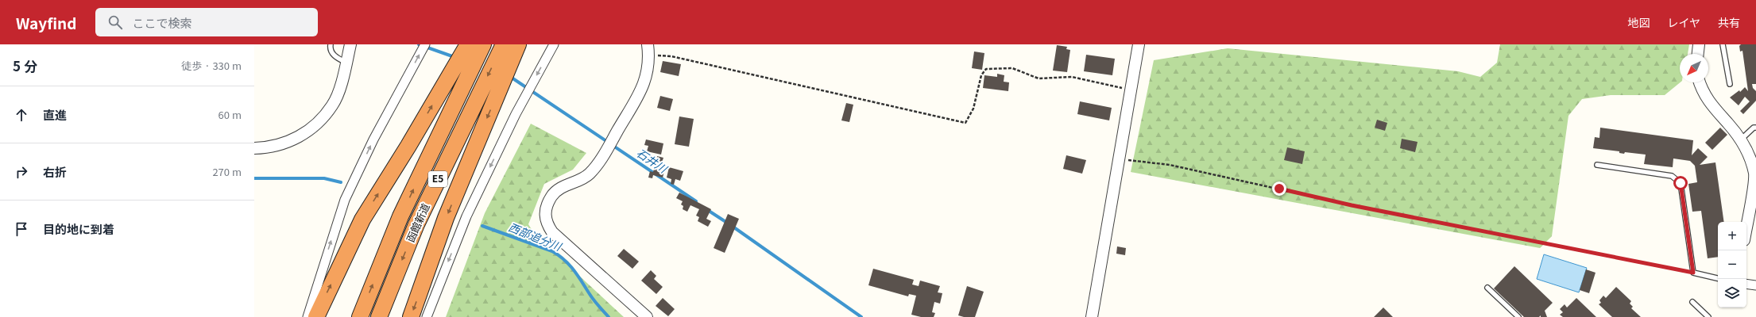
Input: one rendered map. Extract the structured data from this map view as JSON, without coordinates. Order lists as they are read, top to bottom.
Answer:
{
  "streets": {
    "highway": ["E5", "函館新道"]
  },
  "water": ["石井川", "西部追分川"],
  "north": "bottom left",
  "page": {
    "header": "Wayfind",
    "search": "ここで検索",
    "nav": ["地図", "レイヤ", "共有"],
    "heading": ["5 分", "徒歩 · 330 m"],
    "list": [
      ["直進", "60 m"],
      ["右折", "270 m"],
      "目的地に到着"
    ],
    "map_buttons": ["+", "−"]
  }
}
